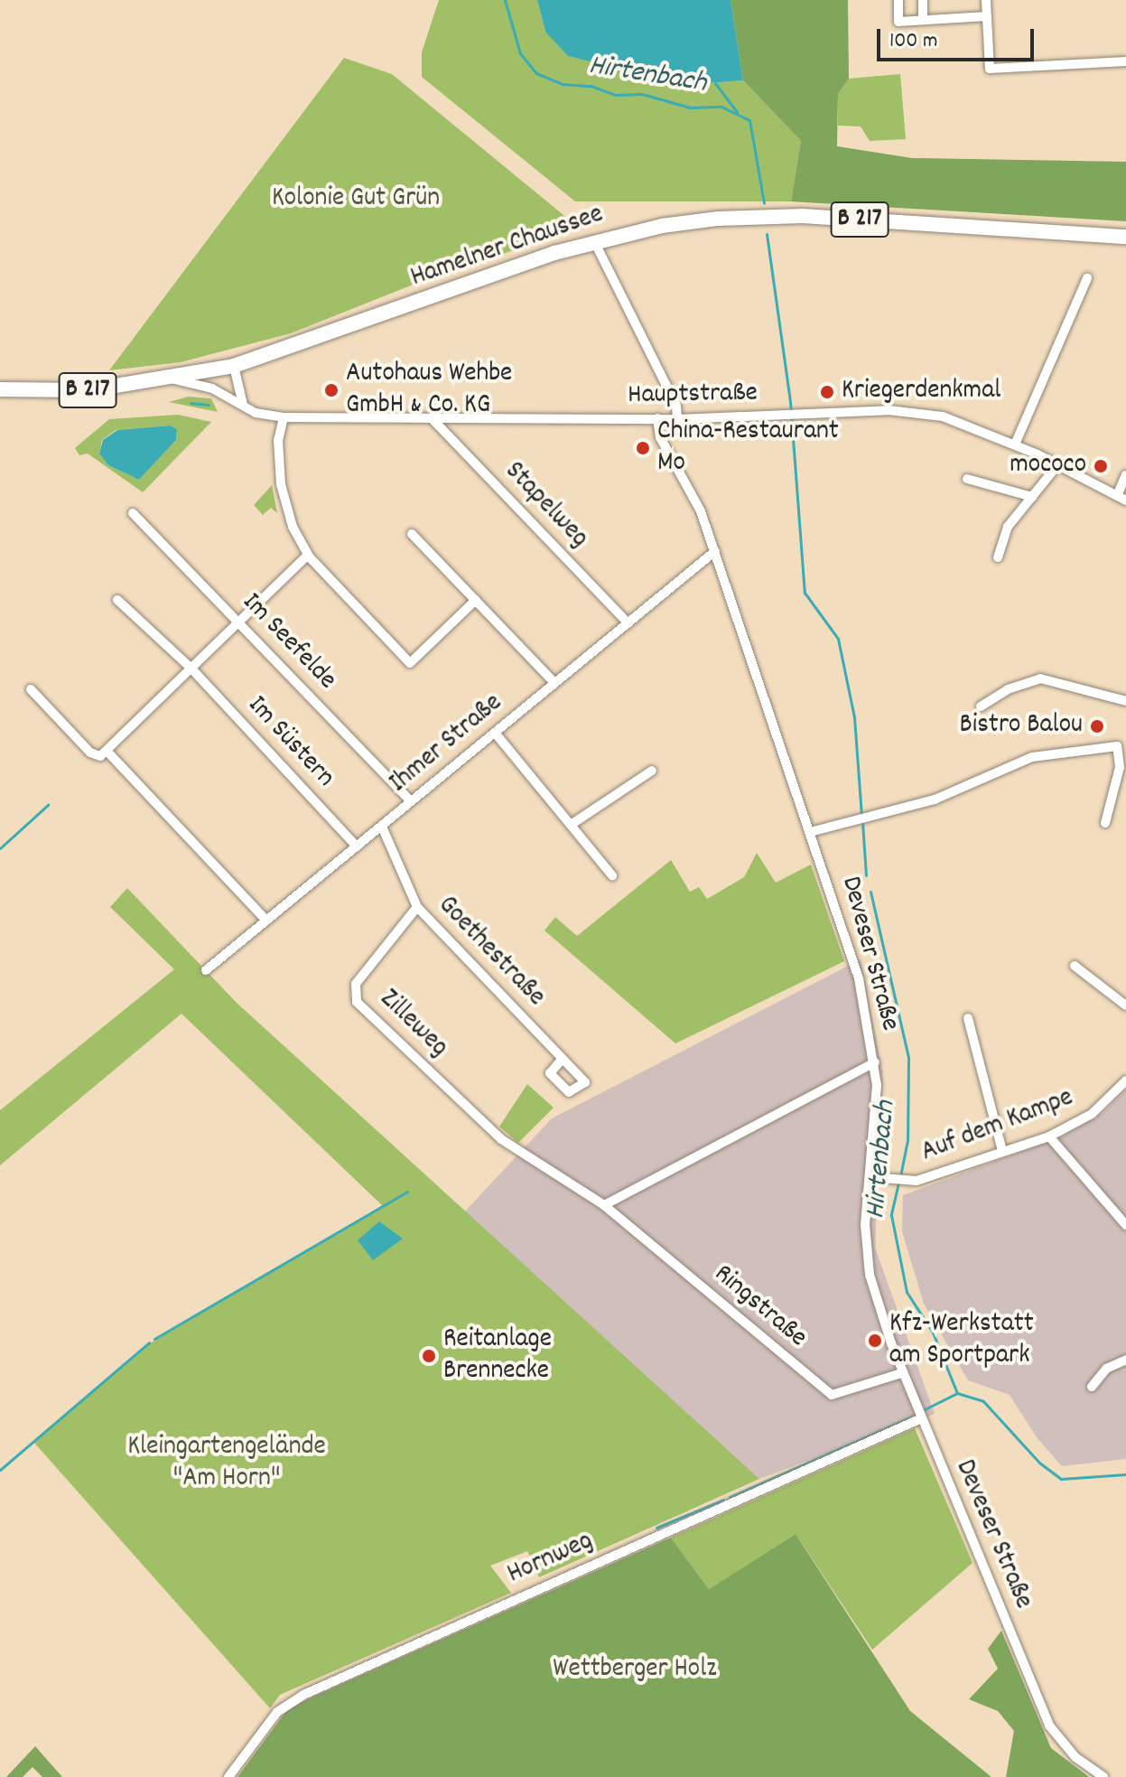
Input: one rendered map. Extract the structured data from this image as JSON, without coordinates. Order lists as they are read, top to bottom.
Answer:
{
  "streets": {
    "main road": ["B 217", "Hamelner Chaussee"],
    "street": [
      "Hauptstraße",
      "Stapelweg",
      "Im Seefelde",
      "Im Süstern",
      "Ihmer Straße",
      "Goethestraße",
      "Deveser Straße",
      "Zilleweg",
      "Auf dem Kampe",
      "Ringstraße",
      "Hornweg"
    ]
  },
  "crossings": [
    ["B 217", "Hamelner Chaussee"],
    ["B 217", "Hauptstraße"],
    ["Hamelner Chaussee", "Hauptstraße"],
    ["Hauptstraße", "Stapelweg"],
    ["Hauptstraße", "Deveser Straße"],
    ["Stapelweg", "Ihmer Straße"],
    ["Im Seefelde", "Ihmer Straße"],
    ["Im Süstern", "Ihmer Straße"],
    ["Ihmer Straße", "Goethestraße"],
    ["Ihmer Straße", "Deveser Straße"],
    ["Goethestraße", "Zilleweg"],
    ["Deveser Straße", "Auf dem Kampe"],
    ["Deveser Straße", "Ringstraße"],
    ["Deveser Straße", "Hornweg"],
    ["Zilleweg", "Ringstraße"]
  ],
  "water": ["Hirtenbach"],
  "parks": ["Kolonie Gut Grün", "Kleingartengelände \"Am Horn\"", "Wettberger Holz"],
  "places": [
    "Autohaus Wehbe GmbH & Co. KG",
    "Kriegerdenkmal",
    "China-Restaurant Mo",
    "mococo",
    "Bistro Balou",
    "Kfz-Werkstatt am Sportpark",
    "Reitanlage Brennecke"
  ],
  "scale_bar": "100 m"
}
